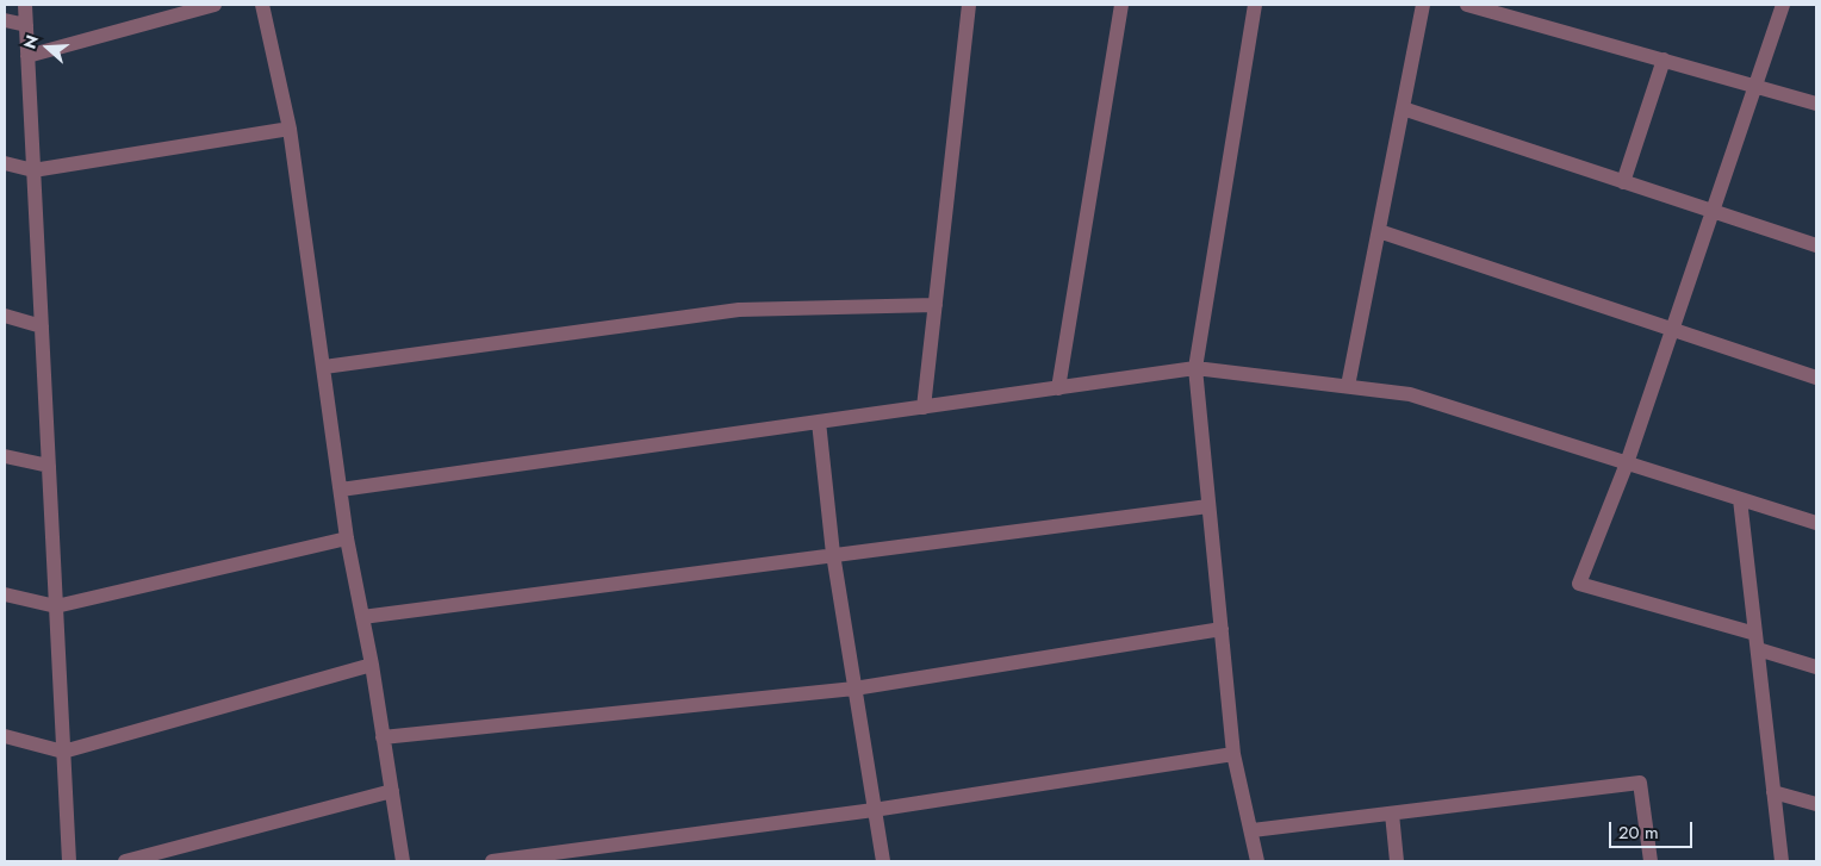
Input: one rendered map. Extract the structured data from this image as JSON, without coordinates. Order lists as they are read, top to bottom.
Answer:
{
  "scale_bar": "20 m",
  "north": "left"
}
